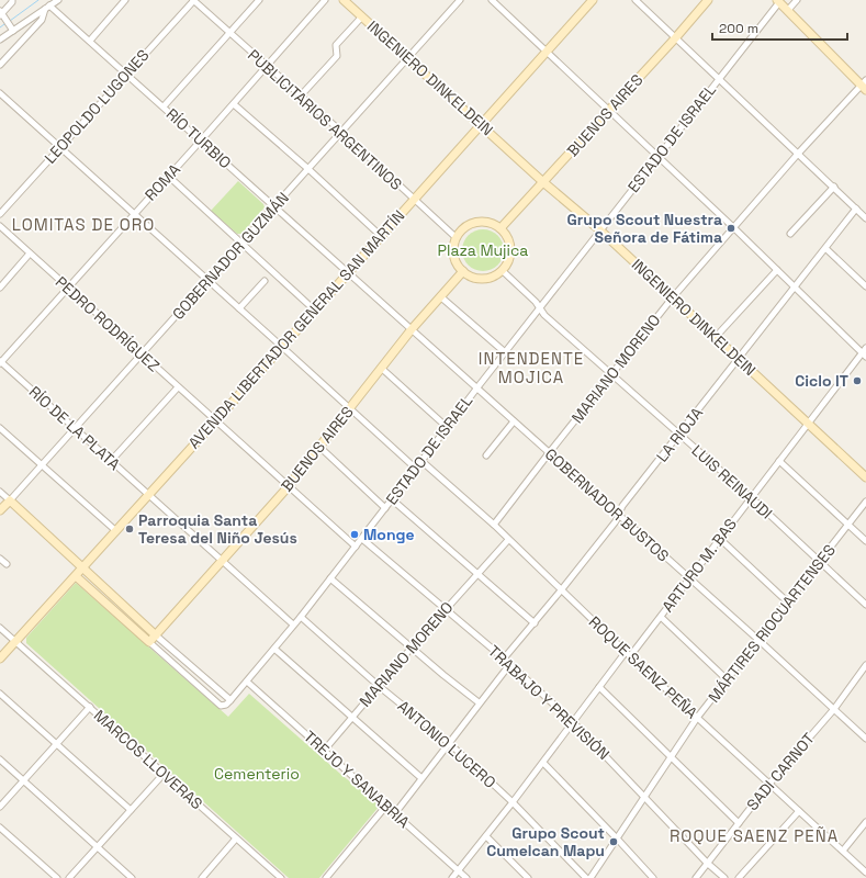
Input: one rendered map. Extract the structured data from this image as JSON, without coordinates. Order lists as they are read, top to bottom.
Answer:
{
  "streets": {
    "main road": [
      "INGENIERO DINKELDEIN",
      "BUENOS AIRES",
      "GOBERNADOR GUZMÁN",
      "AVENIDA LIBERTADOR GENERAL SAN MARTÍN"
    ],
    "street": [
      "LEOPOLDO LUGONES",
      "PUBLICITARIOS ARGENTINOS",
      "RÍO TURBIO",
      "ESTADO DE ISRAEL",
      "ROMA",
      "PEDRO RODRÍGUEZ",
      "MARIANO MORENO",
      "RÍO DE LA PLATA",
      "LA RIOJA",
      "LUIS REINAUDI",
      "GOBERNADOR BUSTOS",
      "ARTURO M. BAS",
      "MÁRTIRES RIOCUARTENSES",
      "ROQUE SAENZ PEÑA",
      "TRABAJO Y PREVISIÓN",
      "ANTONIO LUCERO",
      "MARCOS LLOVERAS",
      "SADI CARNOT",
      "TREJO Y SANABRIA"
    ]
  },
  "crossings": [
    ["INGENIERO DINKELDEIN", "BUENOS AIRES"],
    ["INGENIERO DINKELDEIN", "ESTADO DE ISRAEL"],
    ["INGENIERO DINKELDEIN", "GOBERNADOR GUZMÁN"],
    ["INGENIERO DINKELDEIN", "AVENIDA LIBERTADOR GENERAL SAN MARTÍN"],
    ["INGENIERO DINKELDEIN", "MARIANO MORENO"],
    ["INGENIERO DINKELDEIN", "LA RIOJA"],
    ["INGENIERO DINKELDEIN", "ARTURO M. BAS"],
    ["LEOPOLDO LUGONES", "PUBLICITARIOS ARGENTINOS"],
    ["LEOPOLDO LUGONES", "RÍO TURBIO"],
    ["BUENOS AIRES", "PUBLICITARIOS ARGENTINOS"],
    ["BUENOS AIRES", "ESTADO DE ISRAEL"],
    ["BUENOS AIRES", "LUIS REINAUDI"],
    ["BUENOS AIRES", "GOBERNADOR BUSTOS"],
    ["PUBLICITARIOS ARGENTINOS", "ROMA"],
    ["PUBLICITARIOS ARGENTINOS", "GOBERNADOR GUZMÁN"],
    ["PUBLICITARIOS ARGENTINOS", "AVENIDA LIBERTADOR GENERAL SAN MARTÍN"],
    ["PUBLICITARIOS ARGENTINOS", "LUIS REINAUDI"],
    ["RÍO TURBIO", "ROMA"],
    ["RÍO TURBIO", "GOBERNADOR GUZMÁN"],
    ["RÍO TURBIO", "AVENIDA LIBERTADOR GENERAL SAN MARTÍN"],
    ["RÍO TURBIO", "GOBERNADOR BUSTOS"],
    ["ESTADO DE ISRAEL", "LUIS REINAUDI"],
    ["ESTADO DE ISRAEL", "GOBERNADOR BUSTOS"],
    ["ESTADO DE ISRAEL", "ROQUE SAENZ PEÑA"],
    ["ESTADO DE ISRAEL", "TRABAJO Y PREVISIÓN"],
    ["ESTADO DE ISRAEL", "ANTONIO LUCERO"],
    ["ESTADO DE ISRAEL", "TREJO Y SANABRIA"],
    ["ROMA", "PEDRO RODRÍGUEZ"],
    ["ROMA", "RÍO DE LA PLATA"],
    ["GOBERNADOR GUZMÁN", "PEDRO RODRÍGUEZ"],
    ["GOBERNADOR GUZMÁN", "RÍO DE LA PLATA"],
    ["PEDRO RODRÍGUEZ", "AVENIDA LIBERTADOR GENERAL SAN MARTÍN"],
    ["AVENIDA LIBERTADOR GENERAL SAN MARTÍN", "RÍO DE LA PLATA"],
    ["AVENIDA LIBERTADOR GENERAL SAN MARTÍN", "GOBERNADOR BUSTOS"],
    ["AVENIDA LIBERTADOR GENERAL SAN MARTÍN", "MARCOS LLOVERAS"],
    ["MARIANO MORENO", "LUIS REINAUDI"],
    ["MARIANO MORENO", "GOBERNADOR BUSTOS"],
    ["MARIANO MORENO", "ROQUE SAENZ PEÑA"],
    ["MARIANO MORENO", "TRABAJO Y PREVISIÓN"],
    ["MARIANO MORENO", "ANTONIO LUCERO"],
    ["MARIANO MORENO", "TREJO Y SANABRIA"],
    ["LA RIOJA", "LUIS REINAUDI"],
    ["LA RIOJA", "GOBERNADOR BUSTOS"],
    ["LA RIOJA", "ROQUE SAENZ PEÑA"],
    ["LA RIOJA", "TRABAJO Y PREVISIÓN"],
    ["LUIS REINAUDI", "ARTURO M. BAS"],
    ["LUIS REINAUDI", "MÁRTIRES RIOCUARTENSES"],
    ["GOBERNADOR BUSTOS", "ARTURO M. BAS"],
    ["GOBERNADOR BUSTOS", "MÁRTIRES RIOCUARTENSES"],
    ["GOBERNADOR BUSTOS", "SADI CARNOT"],
    ["ARTURO M. BAS", "ROQUE SAENZ PEÑA"],
    ["ARTURO M. BAS", "TRABAJO Y PREVISIÓN"],
    ["ARTURO M. BAS", "ANTONIO LUCERO"],
    ["ARTURO M. BAS", "TREJO Y SANABRIA"],
    ["MÁRTIRES RIOCUARTENSES", "ROQUE SAENZ PEÑA"],
    ["MÁRTIRES RIOCUARTENSES", "TRABAJO Y PREVISIÓN"],
    ["ROQUE SAENZ PEÑA", "SADI CARNOT"],
    ["TRABAJO Y PREVISIÓN", "SADI CARNOT"]
  ],
  "districts": ["LOMITAS DE ORO", "INTENDENTE MOJICA", "ROQUE SAENZ PEÑA"],
  "parks": ["Plaza Mujica", "Cementerio"],
  "places": [
    "Grupo Scout Nuestra Señora de Fátima",
    "Ciclo IT",
    "Parroquia Santa Teresa del Niño Jesús",
    "Monge",
    "Grupo Scout Cumelcan Mapu"
  ],
  "scale_bar": "200 m"
}
